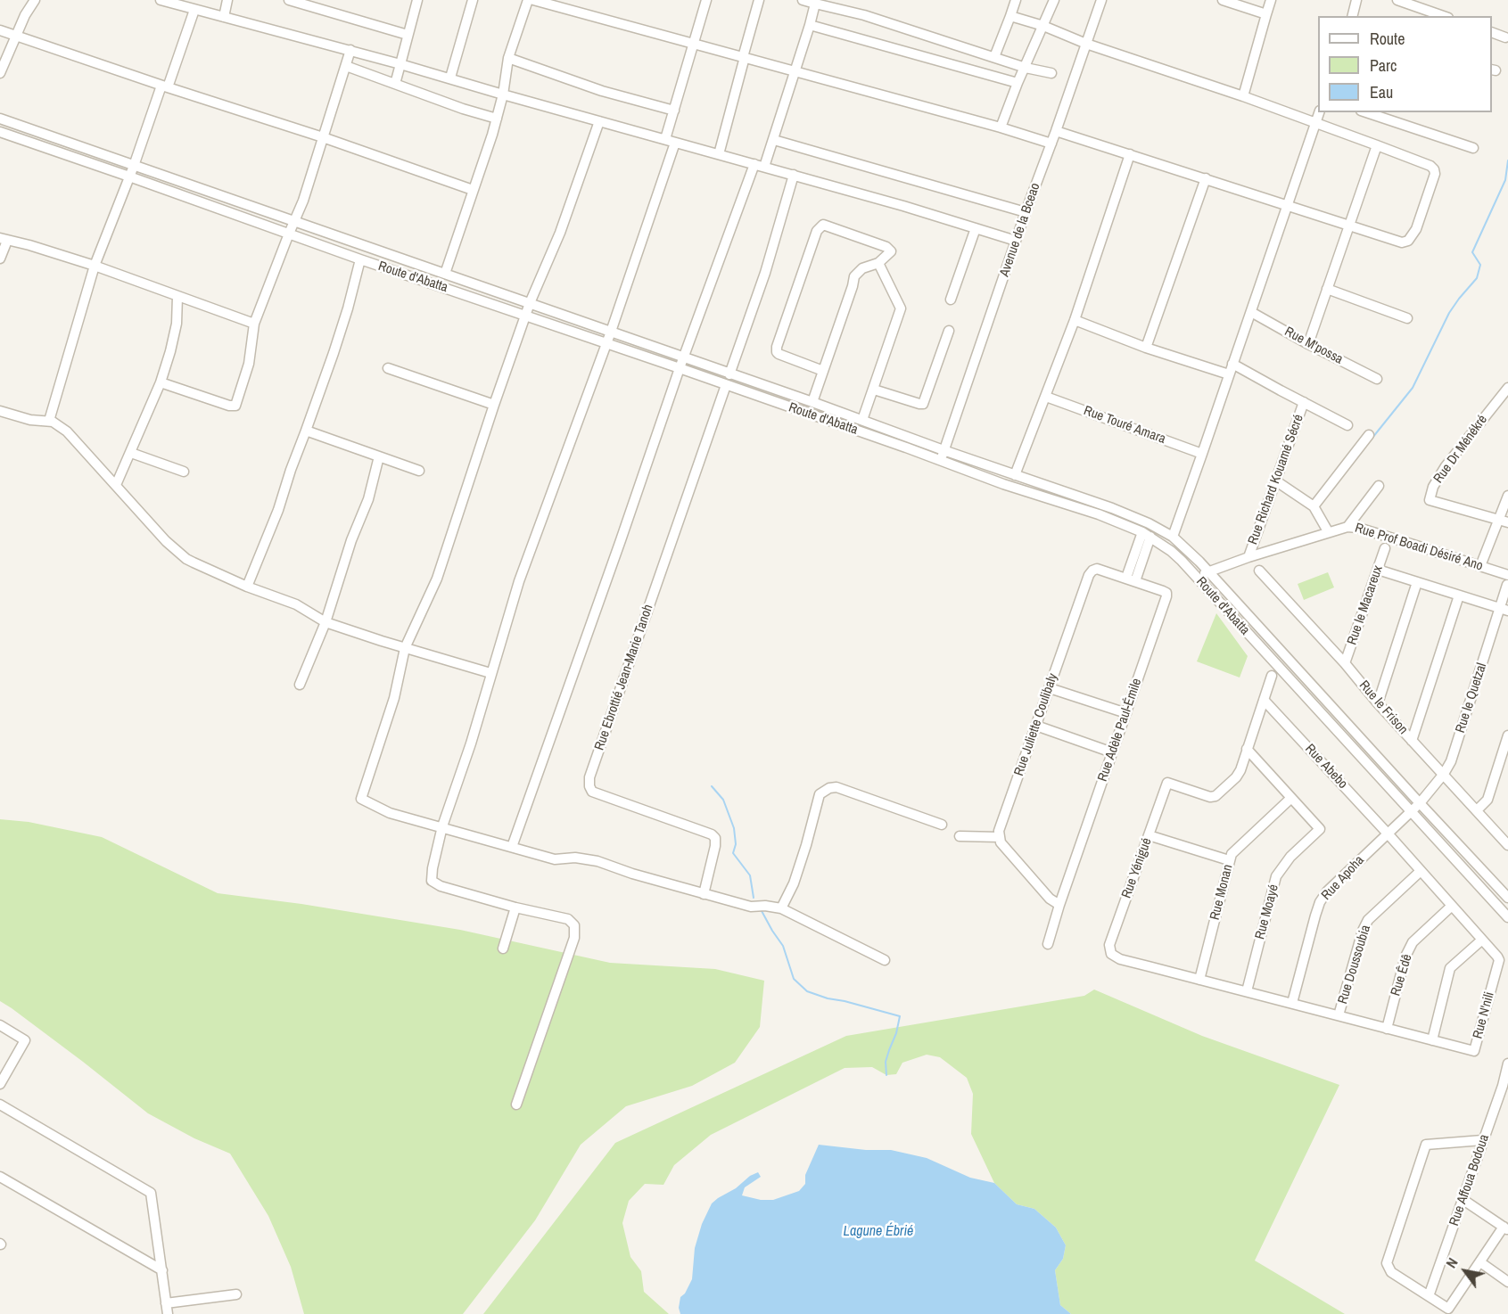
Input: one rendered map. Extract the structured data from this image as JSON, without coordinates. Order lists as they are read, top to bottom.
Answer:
{
  "streets": {
    "street": [
      "Avenue de la Bceao",
      "Route d'Abatta",
      "Rue M'possa",
      "Rue Touré Amara",
      "Rue Dr Ménékré",
      "Rue Richard Kouamé Sécré",
      "Rue Prof Boadi Désiré Ano",
      "Rue le Macareux",
      "Rue Ebrottié Jean-Marie Tanoh",
      "Rue le Quetzal",
      "Rue le Frison",
      "Rue Juliette Coulibaly",
      "Rue Adèle Paul-Émile",
      "Rue Abebo",
      "Rue Yénigué",
      "Rue Apoha",
      "Rue Monan",
      "Rue Moayé",
      "Rue Doussoubia",
      "Rue Êdê",
      "Rue N'nili",
      "Rue Affoua Bodoua"
    ]
  },
  "crossings": [
    ["Avenue de la Bceao", "Route d'Abatta"],
    ["Route d'Abatta", "Rue Prof Boadi Désiré Ano"],
    ["Route d'Abatta", "Rue Ebrottié Jean-Marie Tanoh"],
    ["Route d'Abatta", "Rue le Quetzal"],
    ["Route d'Abatta", "Rue Apoha"],
    ["Rue Richard Kouamé Sécré", "Rue Prof Boadi Désiré Ano"],
    ["Rue le Macareux", "Rue le Frison"],
    ["Rue le Quetzal", "Rue le Frison"],
    ["Rue le Quetzal", "Rue Apoha"],
    ["Rue Juliette Coulibaly", "Rue Adèle Paul-Émile"],
    ["Rue Abebo", "Rue Yénigué"],
    ["Rue Abebo", "Rue Apoha"],
    ["Rue Abebo", "Rue N'nili"],
    ["Rue Yénigué", "Rue Apoha"],
    ["Rue Yénigué", "Rue Monan"],
    ["Rue Yénigué", "Rue Moayé"],
    ["Rue Yénigué", "Rue N'nili"],
    ["Rue Apoha", "Rue N'nili"],
    ["Rue Monan", "Rue Moayé"],
    ["Rue Doussoubia", "Rue N'nili"],
    ["Rue Êdê", "Rue N'nili"]
  ],
  "water": ["Lagune Ébrié"],
  "legend": ["Route", "Parc", "Eau"],
  "north": "top left"
}
